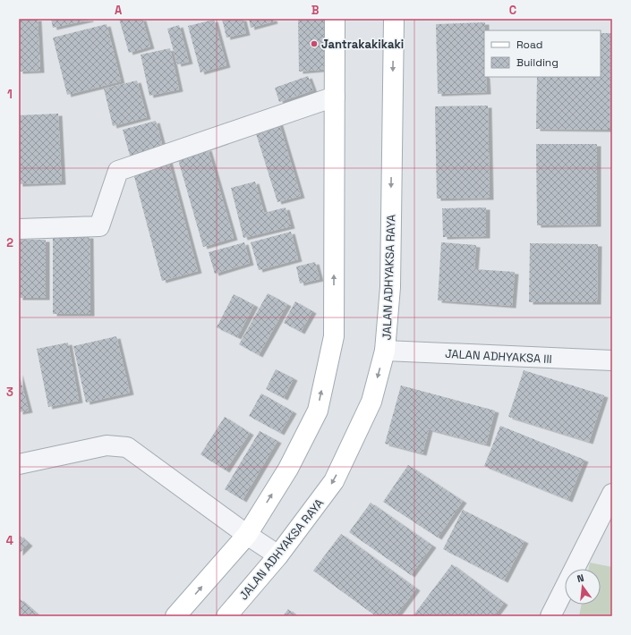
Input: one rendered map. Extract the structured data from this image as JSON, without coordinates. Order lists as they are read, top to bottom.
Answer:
{
  "streets": {
    "main road": ["JALAN ADHYAKSA RAYA"],
    "street": ["JALAN ADHYAKSA III"]
  },
  "crossings": [
    ["JALAN ADHYAKSA RAYA", "JALAN ADHYAKSA III"]
  ],
  "places": ["Jantrakakikaki"],
  "legend": ["Road", "Building"],
  "north": "top",
  "grid": {
    "columns": ["A", "B", "C"],
    "rows": [
      "1",
      "2",
      "3",
      "4"
    ]
  }
}
